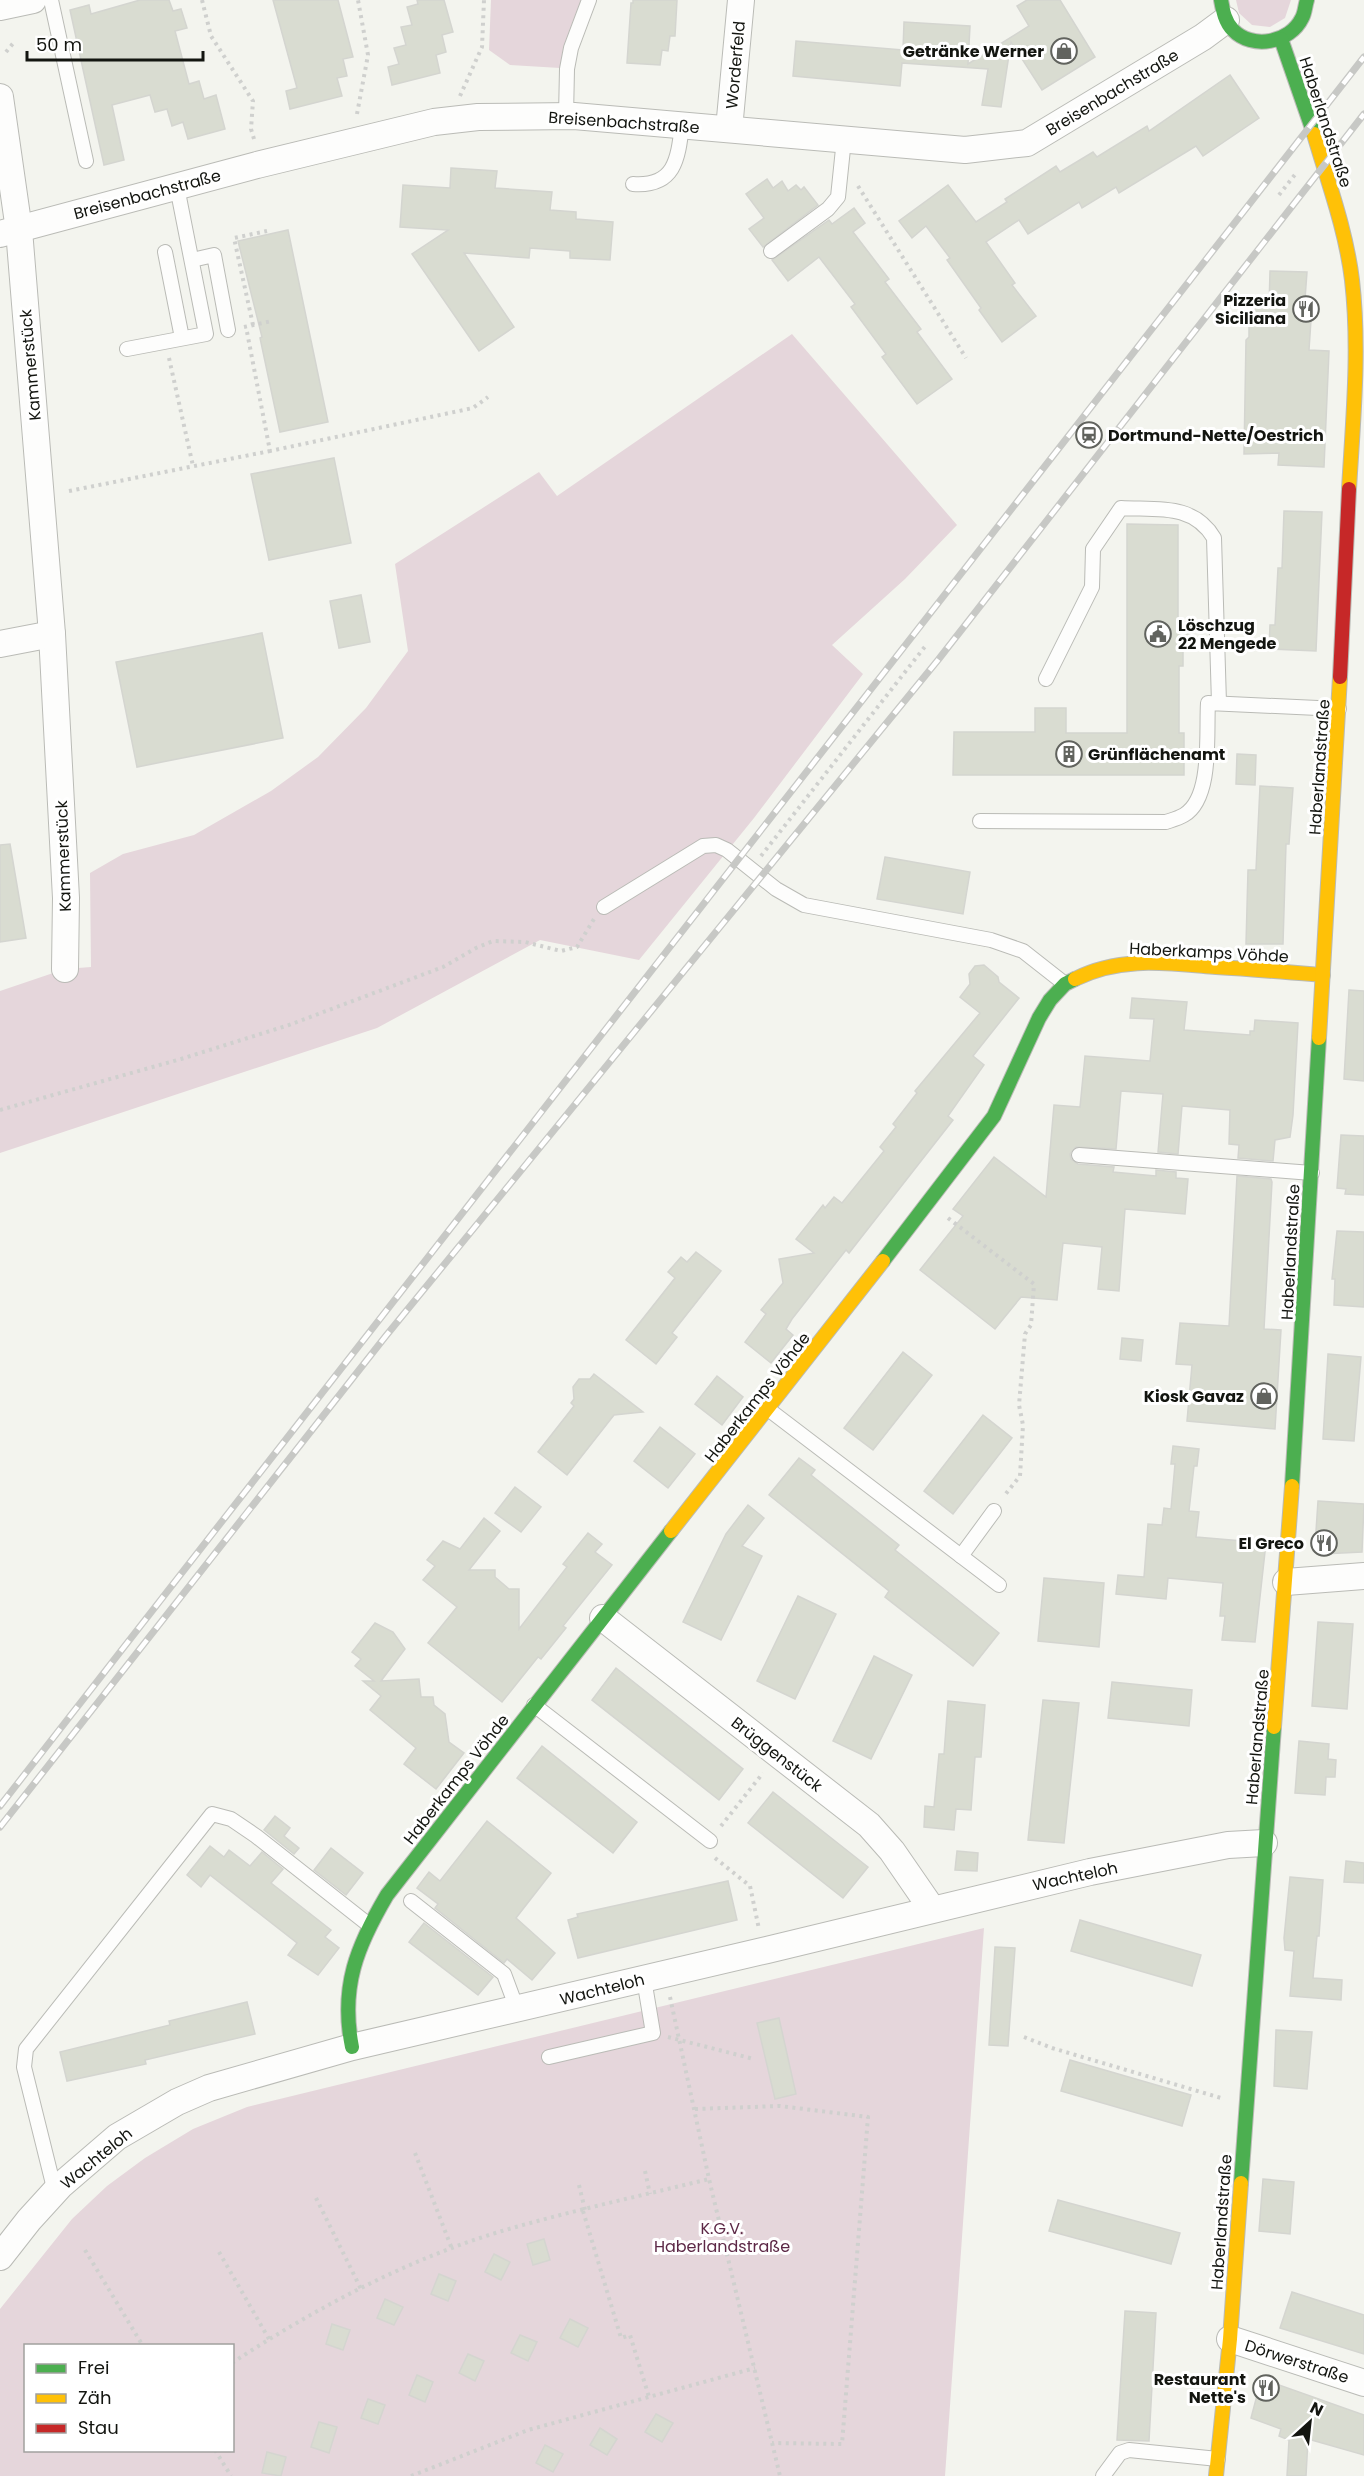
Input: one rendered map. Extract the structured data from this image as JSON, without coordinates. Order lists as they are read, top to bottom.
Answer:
{
  "streets": {
    "street": [
      "Worderfeld",
      "Breisenbachstraße",
      "Haberlandstraße",
      "Kammerstück",
      "Haberkamps Vöhde",
      "Brüggenstück",
      "Wachteloh",
      "Dörwerstraße"
    ]
  },
  "crossings": [
    ["Worderfeld", "Breisenbachstraße"],
    ["Breisenbachstraße", "Kammerstück"],
    ["Haberlandstraße", "Haberkamps Vöhde"],
    ["Haberlandstraße", "Wachteloh"],
    ["Haberlandstraße", "Dörwerstraße"],
    ["Haberkamps Vöhde", "Brüggenstück"],
    ["Haberkamps Vöhde", "Wachteloh"],
    ["Brüggenstück", "Wachteloh"]
  ],
  "parks": ["K.G.V. Haberlandstraße"],
  "places": {
    "shop": ["Getränke Werner", "Kiosk Gavaz"],
    "restaurant": ["Pizzeria Siciliana", "El Greco", "Restaurant Nette's"],
    "station": ["Dortmund-Nette/Oestrich"],
    "public building": ["Löschzug 22 Mengede"],
    "building": ["Grünflächenamt"]
  },
  "legend": ["Frei", "Zäh", "Stau"],
  "scale_bar": "50 m",
  "north": "top right"
}
